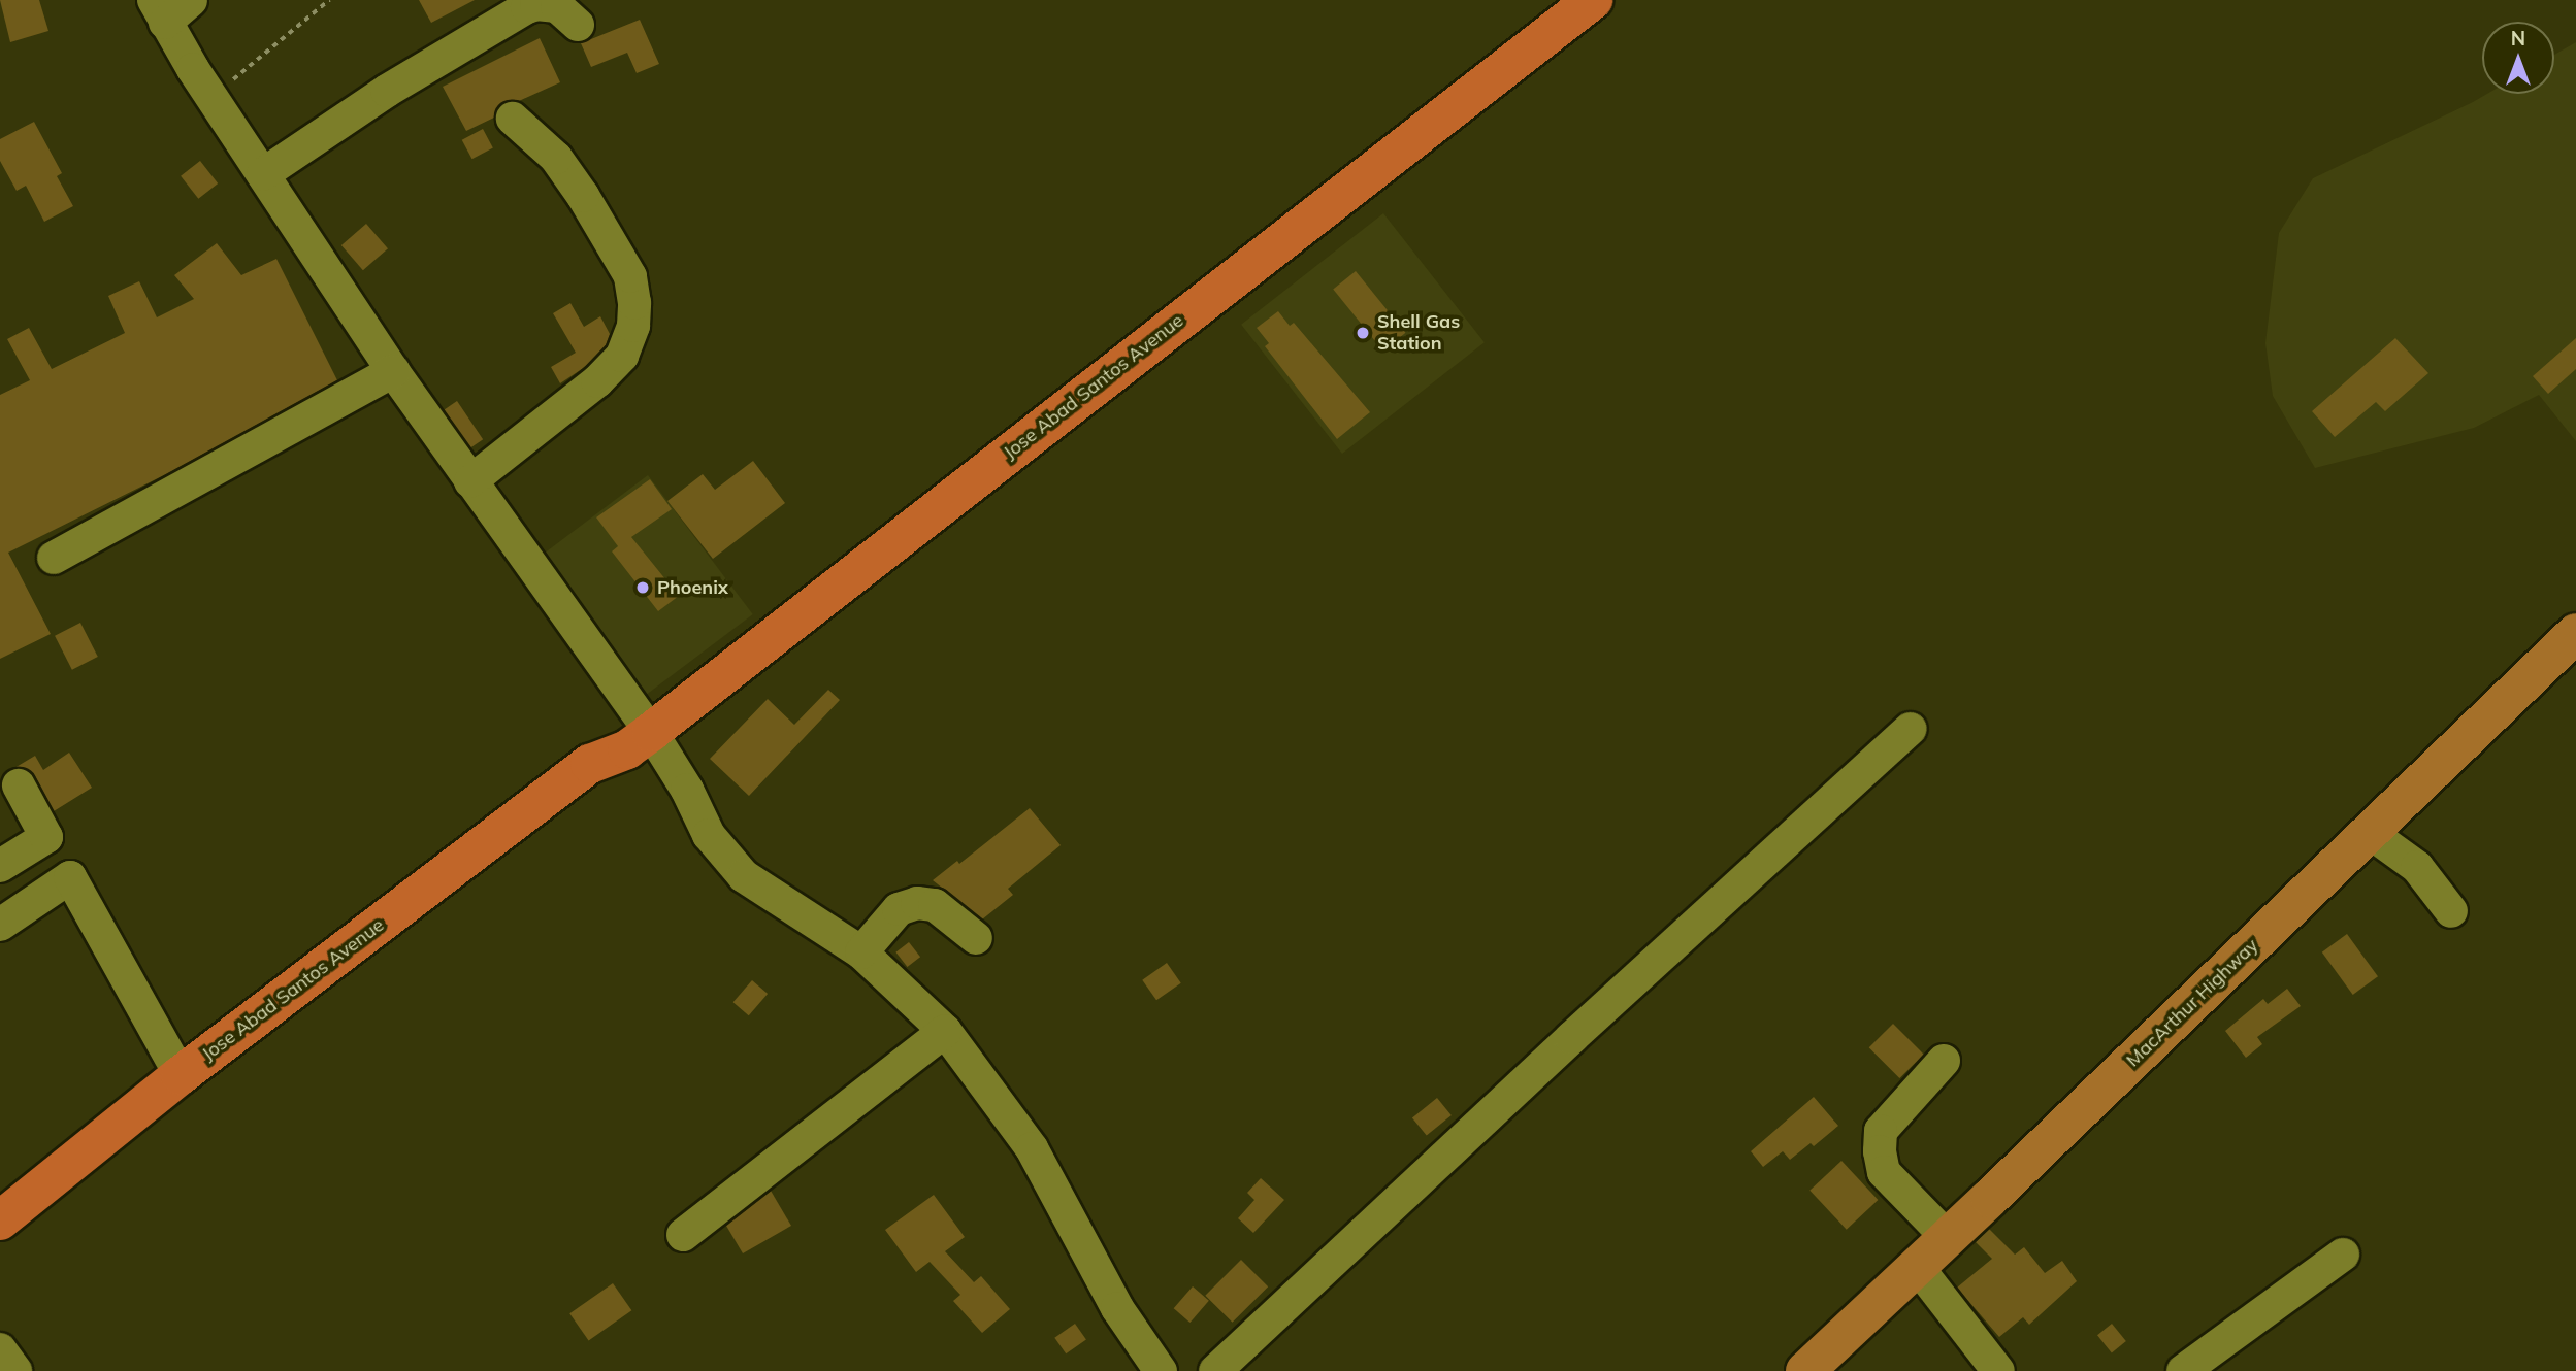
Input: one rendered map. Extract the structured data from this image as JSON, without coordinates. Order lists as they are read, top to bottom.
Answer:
{
  "streets": {
    "highway": ["Jose Abad Santos Avenue"],
    "main road": ["MacArthur Highway"]
  },
  "places": ["Shell Gas Station", "Phoenix"],
  "north": "top"
}
